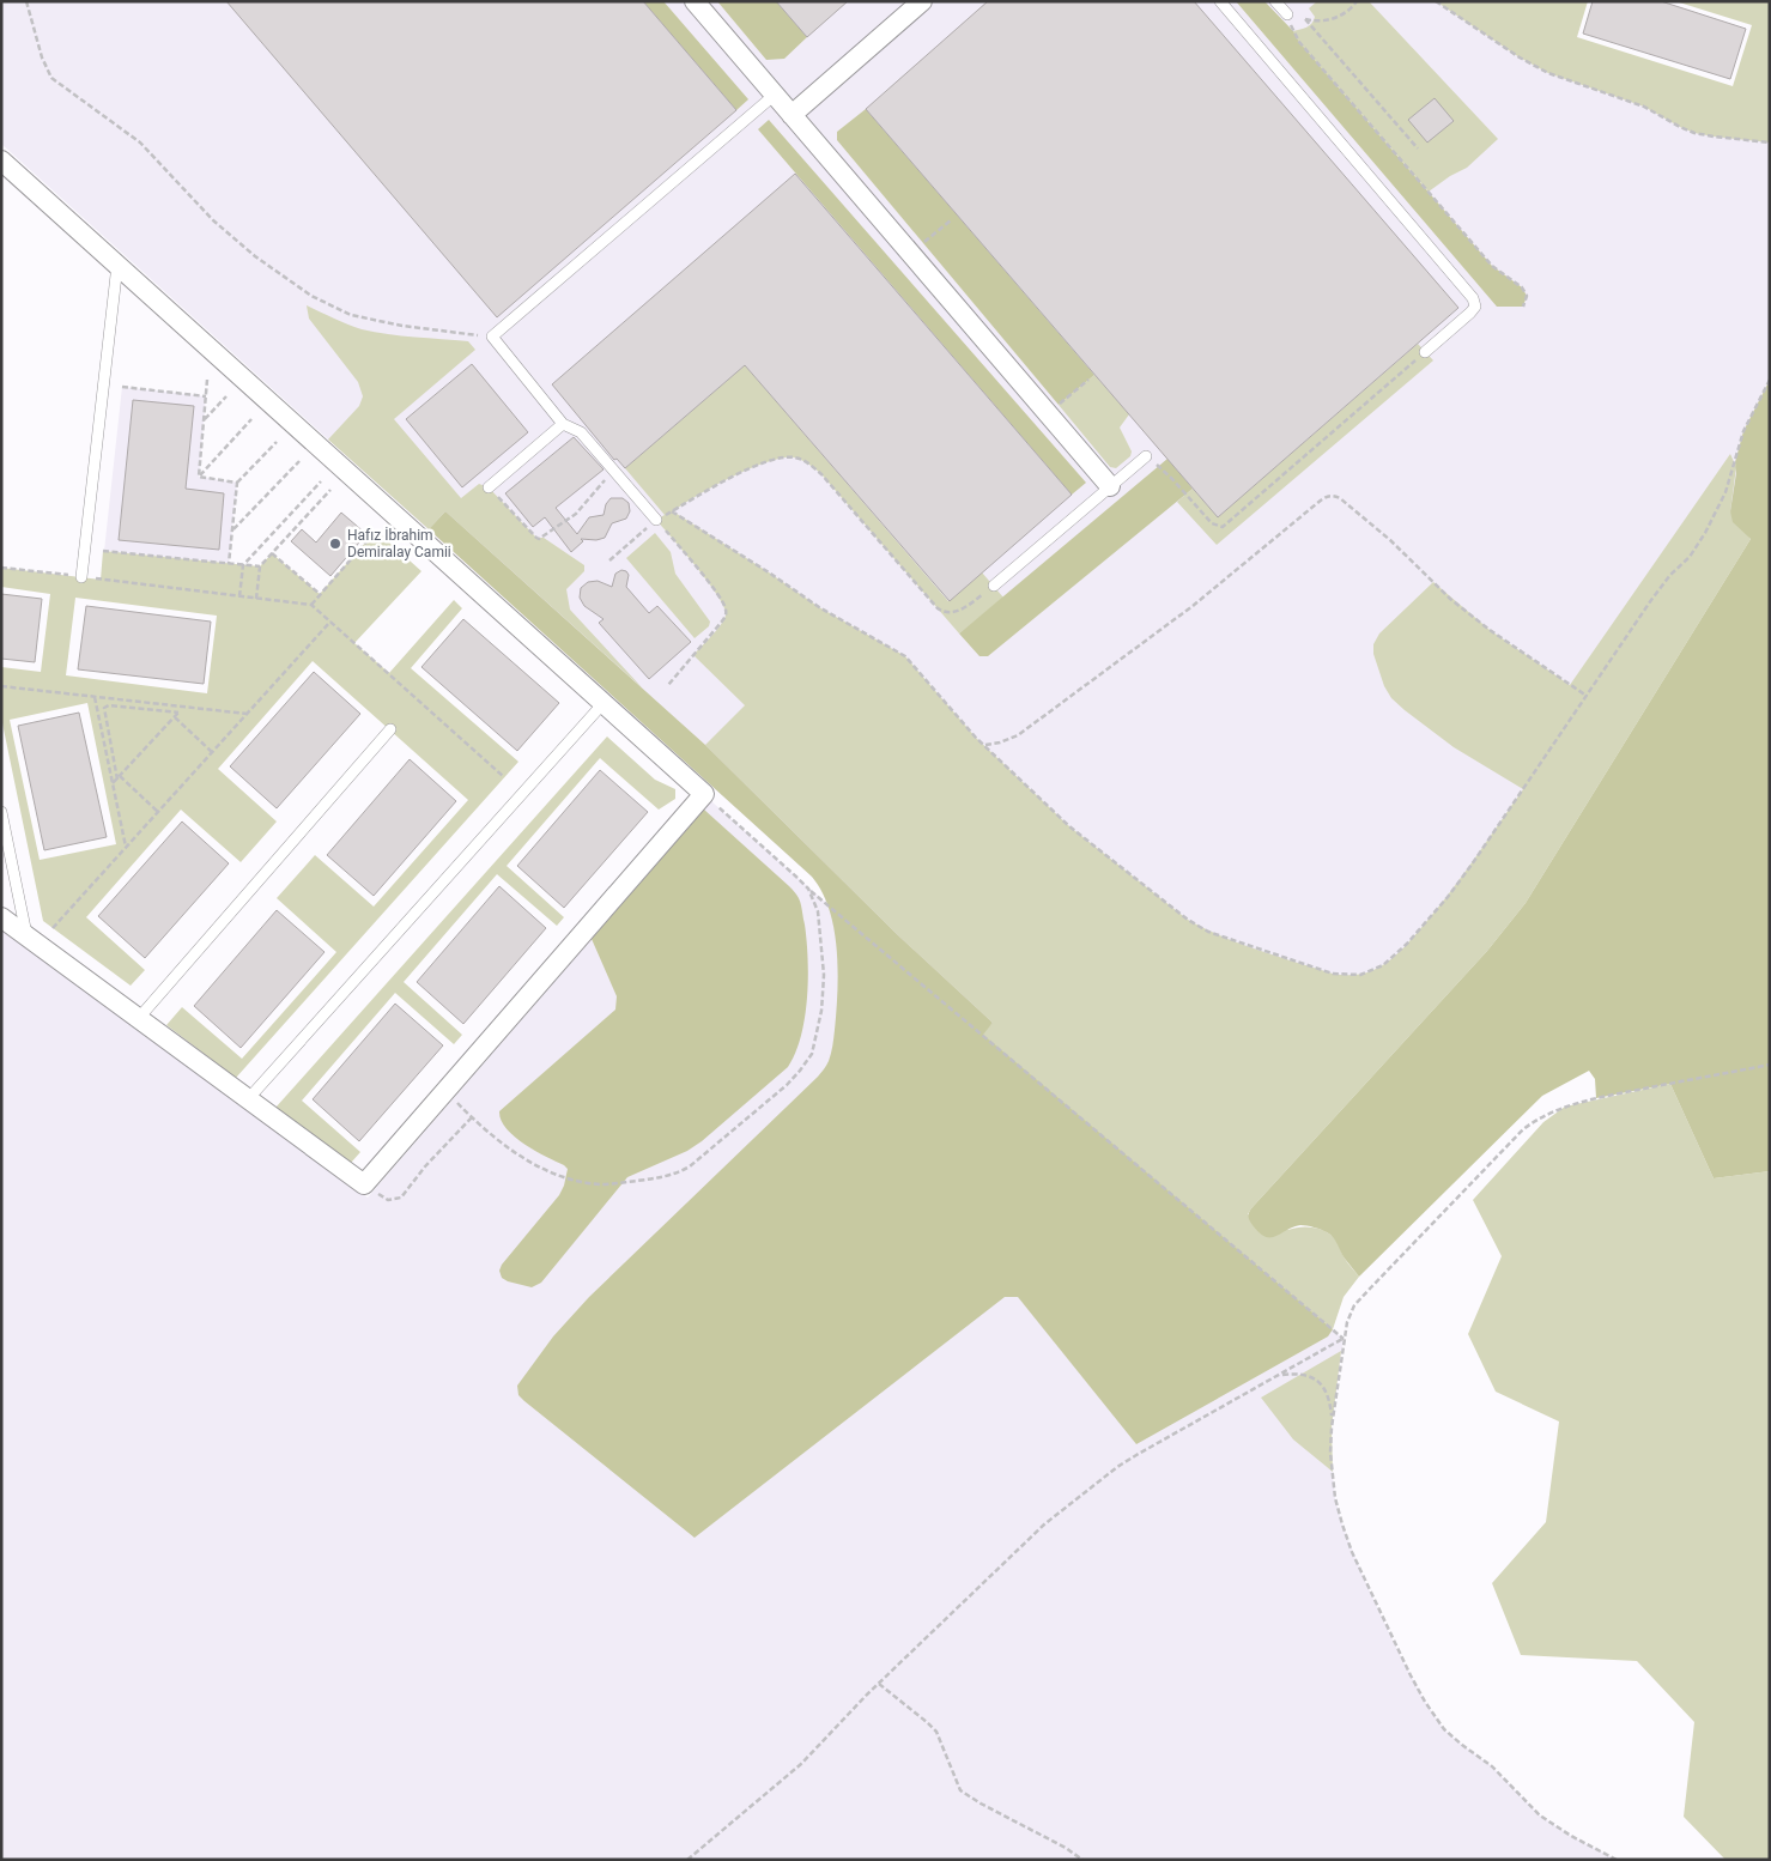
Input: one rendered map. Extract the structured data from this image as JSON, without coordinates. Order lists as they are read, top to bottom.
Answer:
{
  "places": ["Hafız İbrahim Demiralay Camii"]
}
